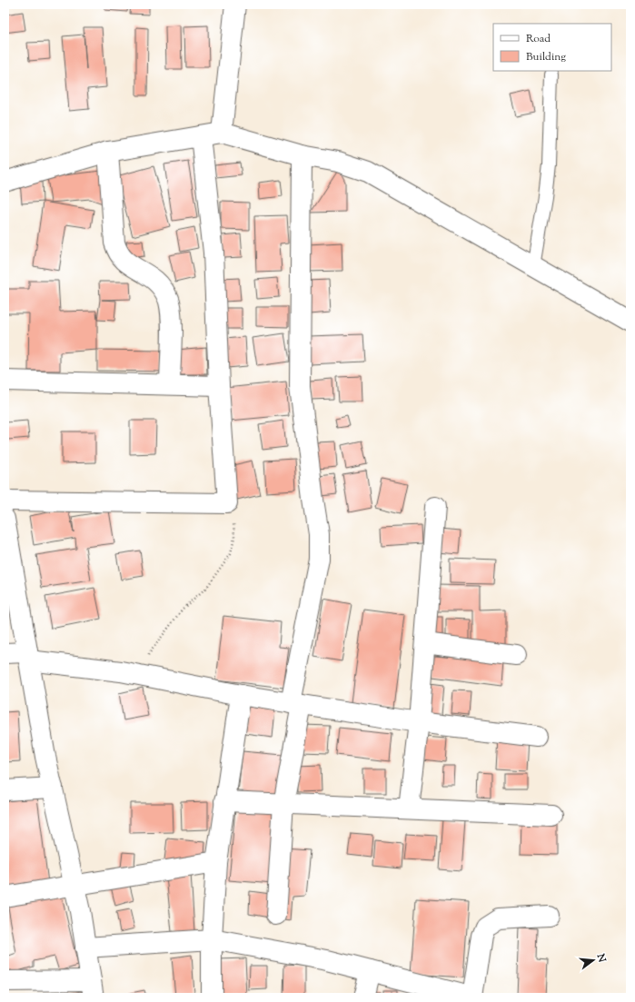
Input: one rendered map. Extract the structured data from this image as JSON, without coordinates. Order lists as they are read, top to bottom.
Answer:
{
  "legend": ["Road", "Building"],
  "north": "right"
}
